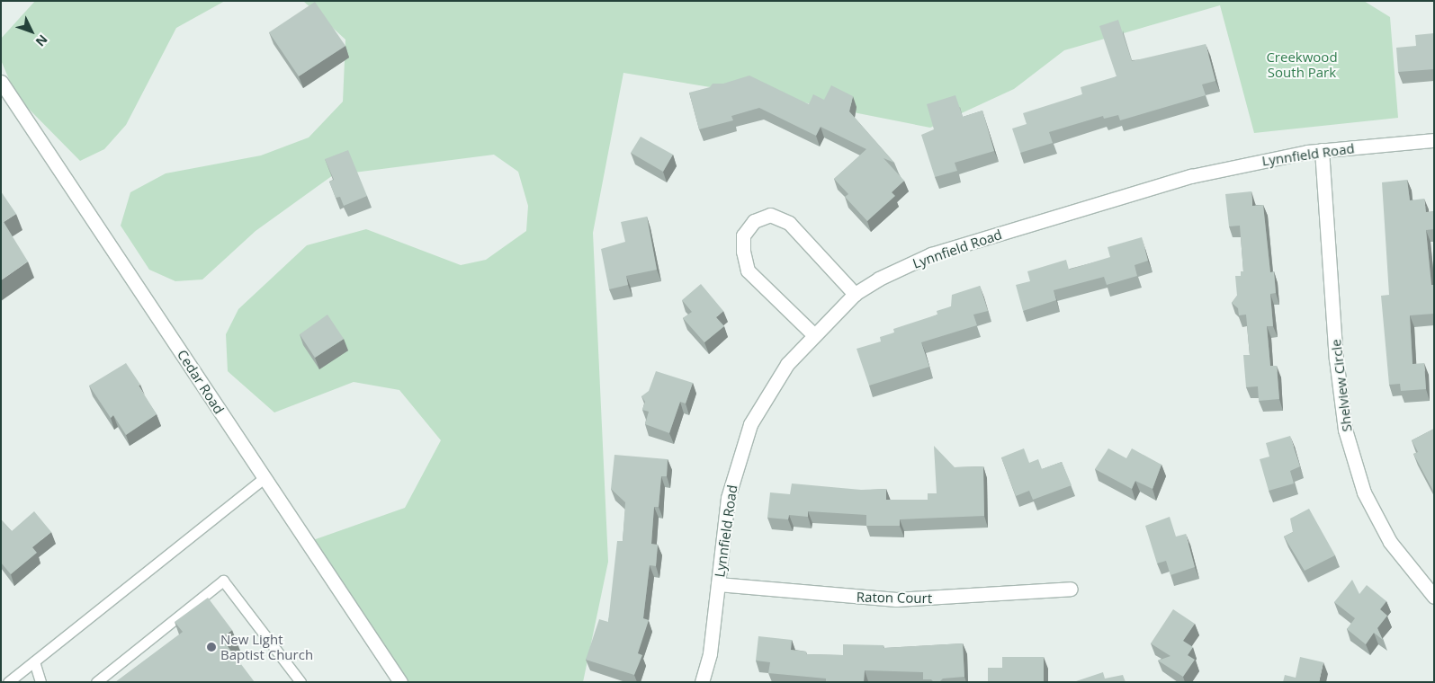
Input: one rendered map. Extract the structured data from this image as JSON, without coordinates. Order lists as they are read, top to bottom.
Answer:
{
  "streets": {
    "street": [
      "Lynnfield Road",
      "Cedar Road",
      "Shelview Circle",
      "Raton Court"
    ]
  },
  "crossings": [
    ["Lynnfield Road", "Shelview Circle"],
    ["Lynnfield Road", "Raton Court"]
  ],
  "parks": ["Creekwood South Park"],
  "places": ["New Light Baptist Church"],
  "north": "bottom right"
}
